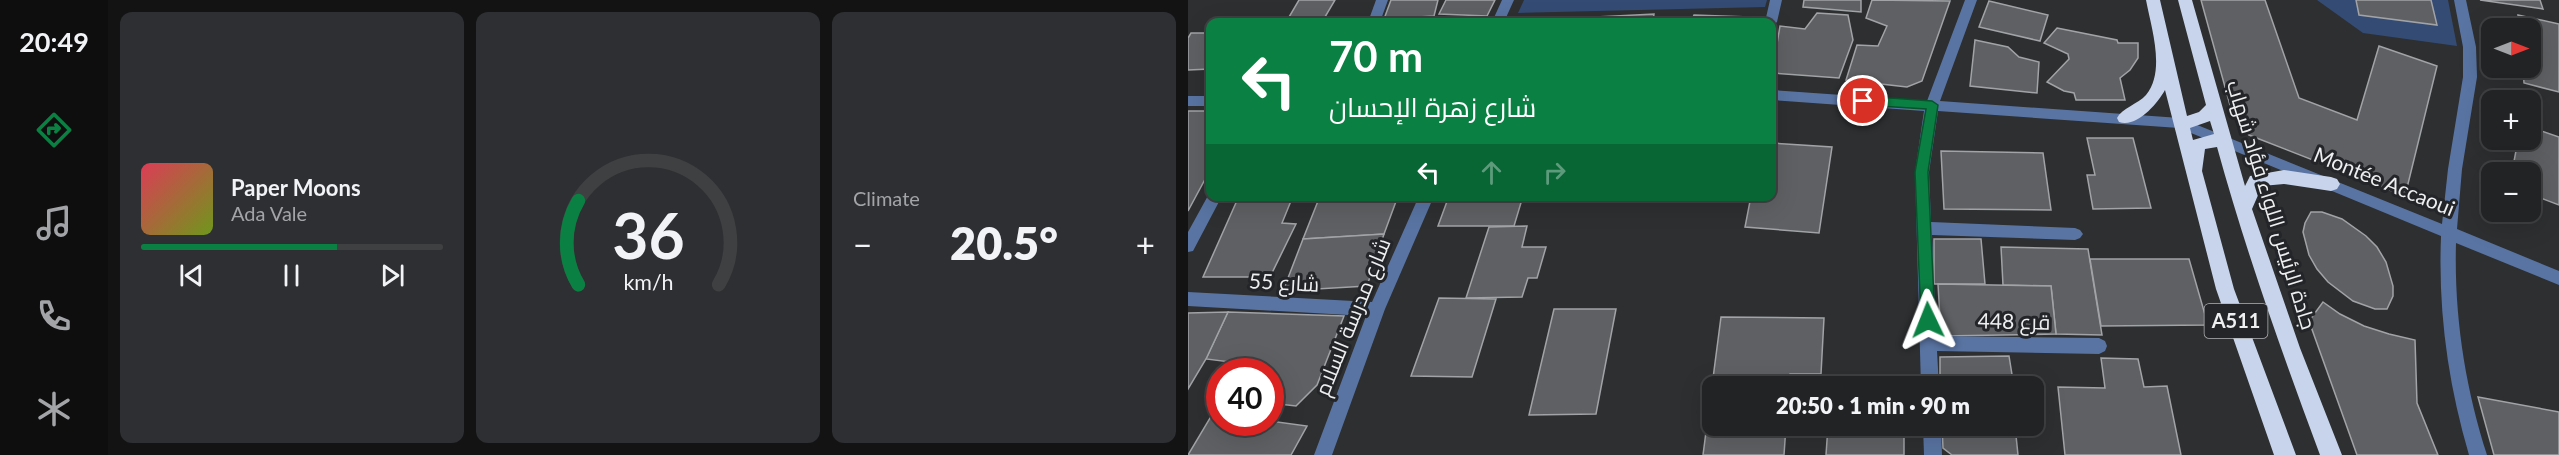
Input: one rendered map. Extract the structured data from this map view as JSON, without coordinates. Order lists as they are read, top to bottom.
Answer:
{
  "streets": {
    "highway": ["جادة الرئيس اللواء فؤاد شهاب", "A511"],
    "street": [
      "Montée Accaoui",
      "شارع 55",
      "شارع مدرسة السلام",
      "قرع 448"
    ]
  },
  "crossings": [
    ["Montée Accaoui", "جادة الرئيس اللواء فؤاد شهاب"],
    ["Montée Accaoui", "A511"],
    ["شارع 55", "شارع مدرسة السلام"]
  ],
  "north": "right",
  "page": {
    "tabs": "20:49",
    "tile": "Climate",
    "map_buttons": ["+", "−"],
    "turn": ["70 m", "شارع زهرة الإحسان"],
    "song": ["Paper Moons", "Ada Vale"],
    "heat": ["−", "20.5°", "+"],
    "limit": "40",
    "trip": "20:50 · 1 min · 90 m",
    "gauge": ["36", "km/h"]
  }
}
